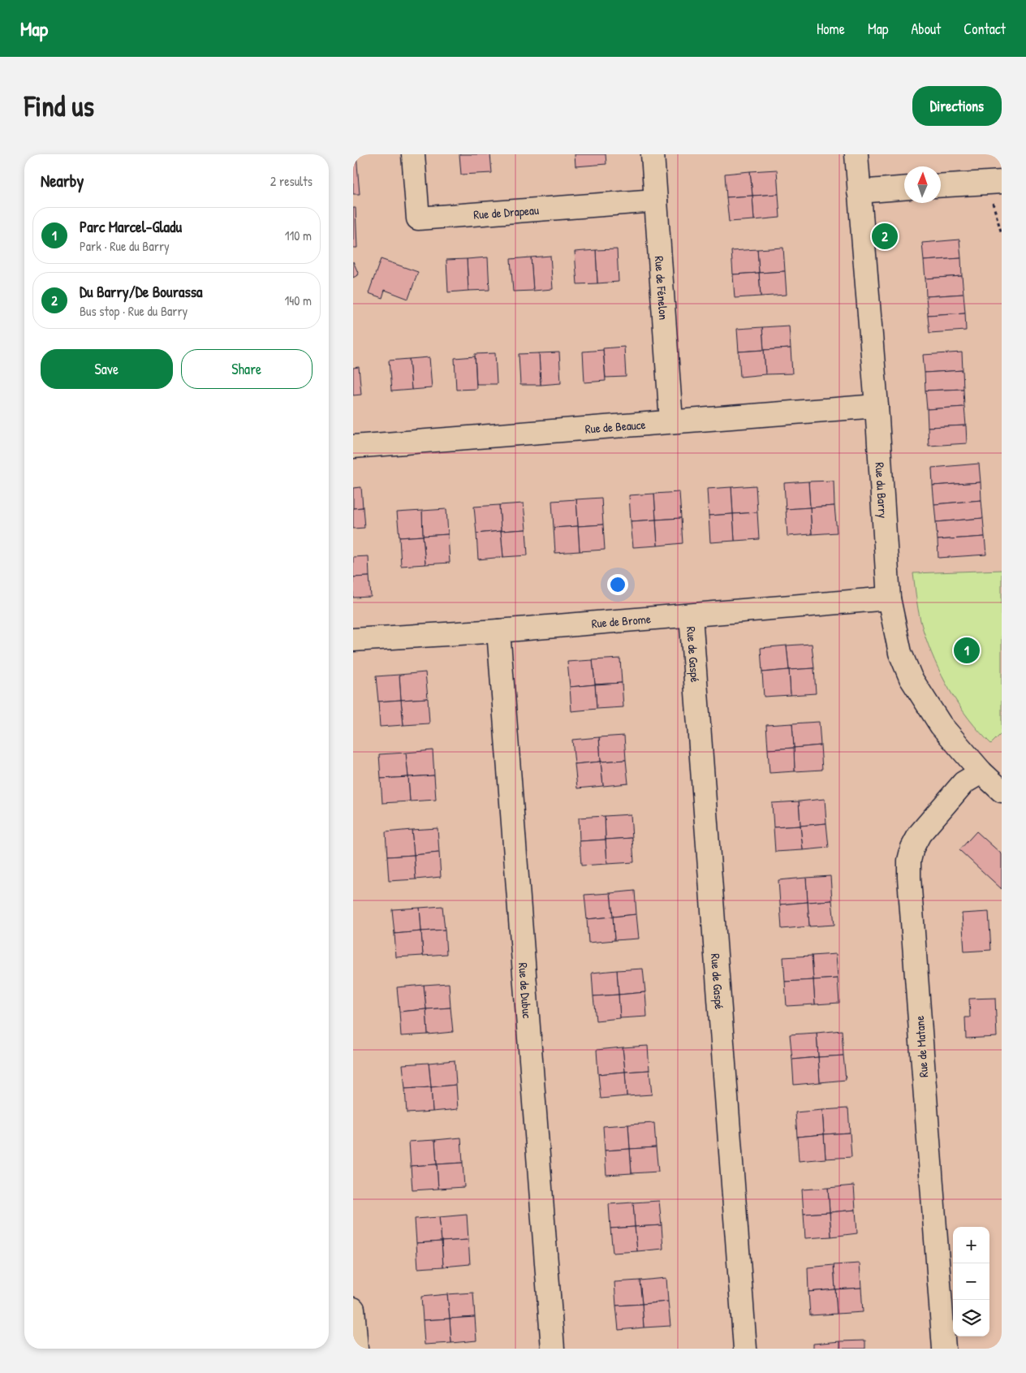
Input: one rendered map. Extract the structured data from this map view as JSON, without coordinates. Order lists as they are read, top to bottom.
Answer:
{
  "streets": {
    "street": [
      "Rue de Drapeau",
      "Rue de Fénelon",
      "Rue de Beauce",
      "Rue du Barry",
      "Rue de Brome",
      "Rue de Gaspé",
      "Rue de Dubuc",
      "Rue de Matane"
    ]
  },
  "crossings": [
    ["Rue de Drapeau", "Rue de Fénelon"],
    ["Rue de Fénelon", "Rue de Beauce"],
    ["Rue de Beauce", "Rue du Barry"],
    ["Rue du Barry", "Rue de Brome"],
    ["Rue du Barry", "Rue de Matane"],
    ["Rue de Brome", "Rue de Gaspé"],
    ["Rue de Brome", "Rue de Dubuc"]
  ],
  "north": "top",
  "page": {
    "header": "Map",
    "nav": [
      "Home",
      "Map",
      "About",
      "Contact"
    ],
    "buttons": [
      "Directions",
      ["Save", "Share"]
    ],
    "title": "Find us",
    "heading": ["Nearby", "2 results"],
    "list": [
      {
        "mark": "1",
        "name": "Parc Marcel-Gladu",
        "note": "Park · Rue du Barry",
        "value": "110 m"
      },
      {
        "mark": "2",
        "name": "Du Barry/De Bourassa",
        "note": "Bus stop · Rue du Barry",
        "value": "140 m"
      }
    ],
    "pins": ["2", "1"],
    "map_buttons": ["+", "−"]
  }
}
